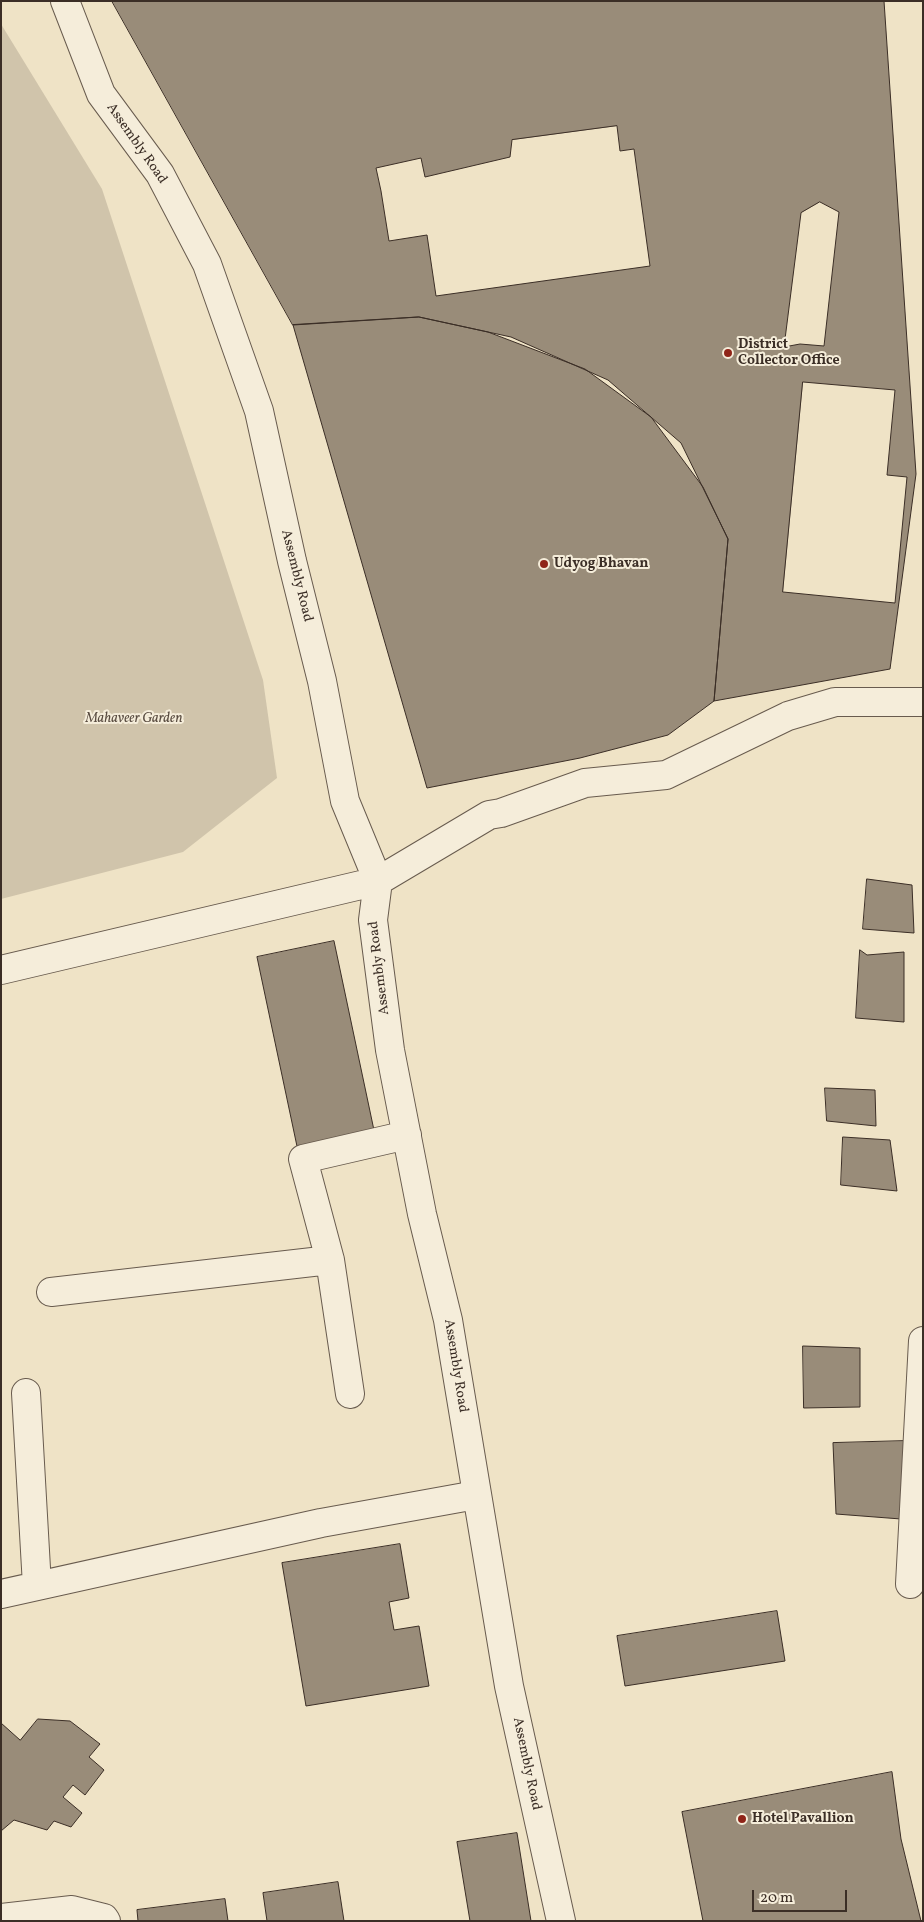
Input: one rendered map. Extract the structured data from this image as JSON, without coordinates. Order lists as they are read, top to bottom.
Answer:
{
  "streets": {
    "street": ["Assembly Road"]
  },
  "parks": ["Mahaveer Garden"],
  "places": ["District Collector Office", "Udyog Bhavan", "Hotel Pavallion"],
  "scale_bar": "20 m"
}
